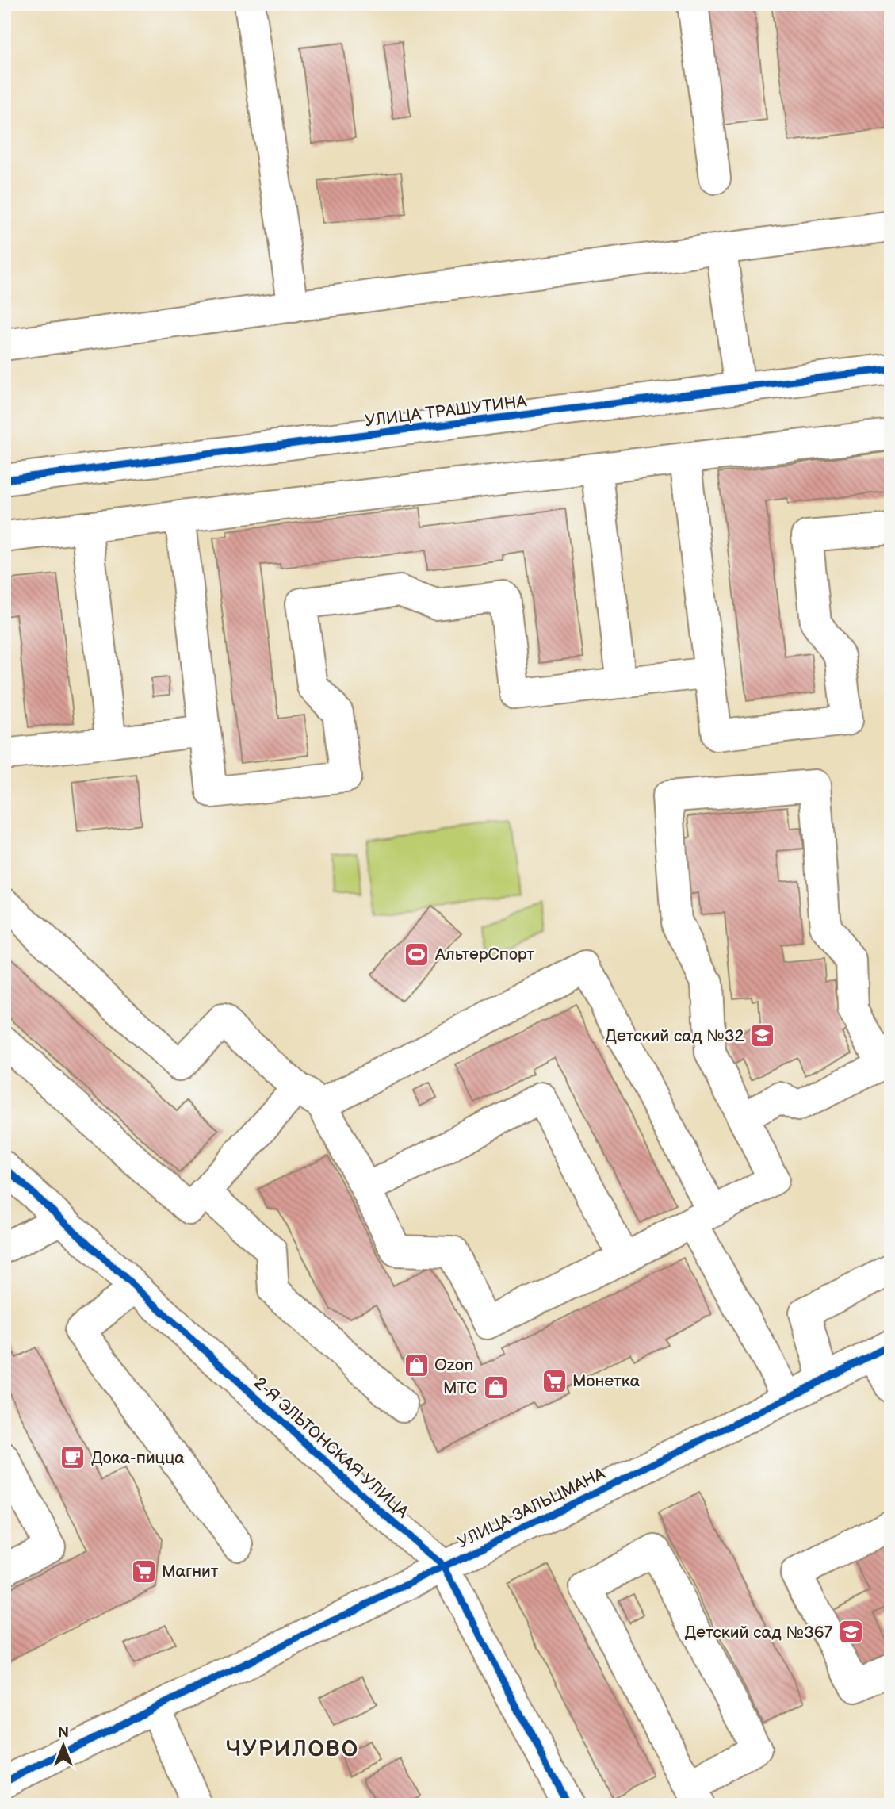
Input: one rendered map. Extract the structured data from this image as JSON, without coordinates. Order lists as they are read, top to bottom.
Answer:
{
  "streets": {
    "street": ["УЛИЦА ТРАШУТИНА", "2-Я ЭЛЬТОНСКАЯ УЛИЦА", "УЛИЦА ЗАЛЬЦМАНА"]
  },
  "crossings": [
    ["2-Я ЭЛЬТОНСКАЯ УЛИЦА", "УЛИЦА ЗАЛЬЦМАНА"]
  ],
  "districts": ["ЧУРИЛОВО"],
  "places": {
    "sports": ["АльтерСпорт"],
    "school or university": ["Детский сад №32", "Детский сад №367"],
    "shop": ["Ozon", "МТС"],
    "supermarket": ["Монетка", "Магнит"],
    "cafe": ["Дока-пицца"]
  },
  "north": "top"
}
